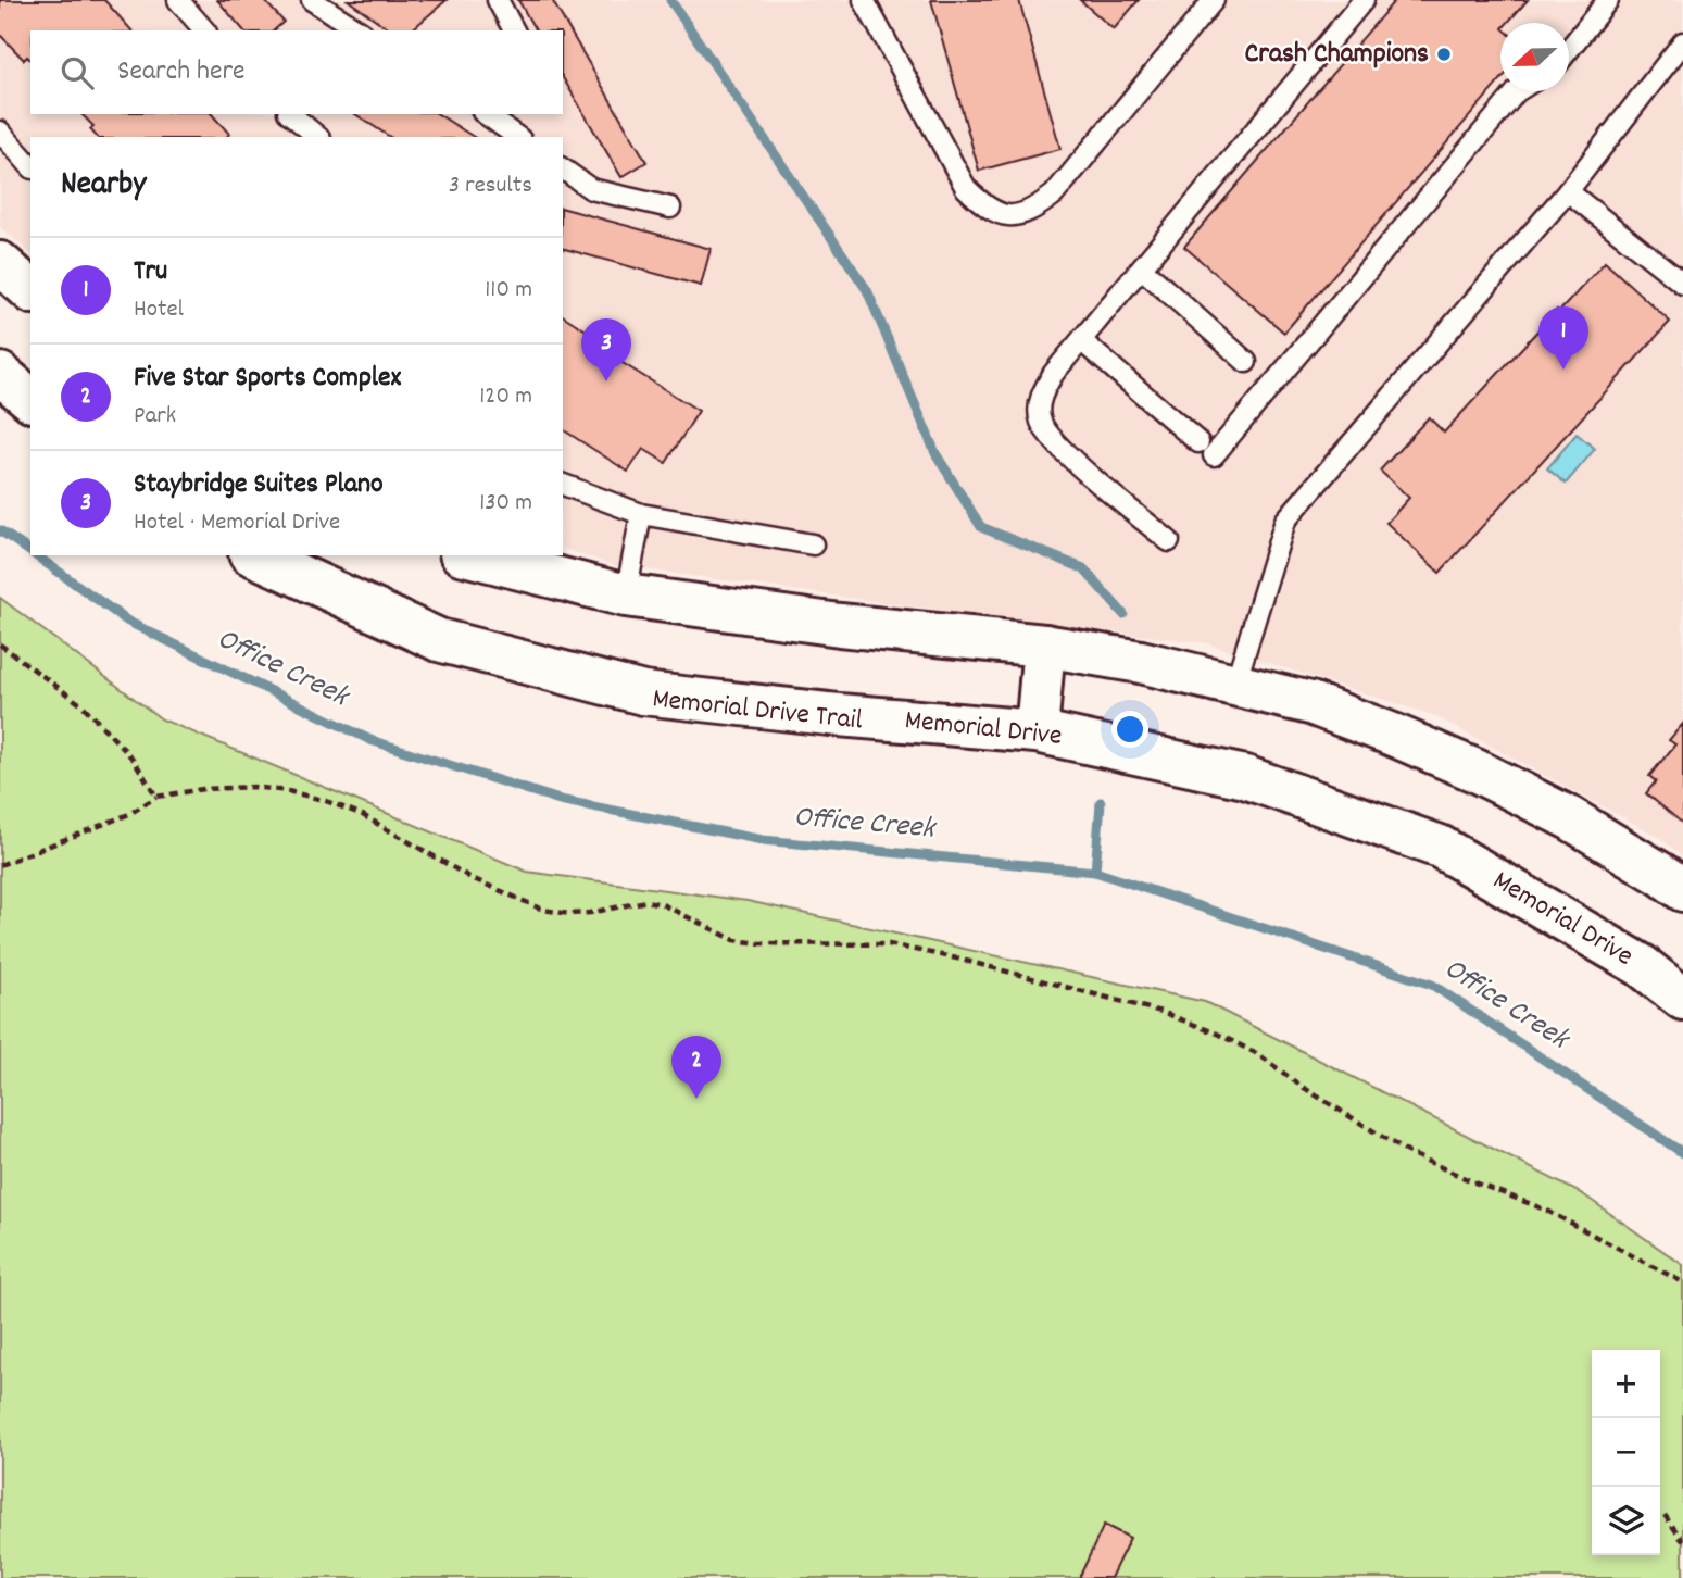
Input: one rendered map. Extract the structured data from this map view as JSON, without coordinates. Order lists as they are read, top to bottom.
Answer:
{
  "streets": {
    "street": ["Memorial Drive"]
  },
  "water": ["Office Creek"],
  "places": ["Crash Champions"],
  "north": "left",
  "page": {
    "search": "Search here",
    "heading": ["Nearby", "3 results"],
    "list": [
      {
        "mark": "1",
        "name": "Tru",
        "note": "Hotel",
        "value": "110 m"
      },
      {
        "mark": "2",
        "name": "Five Star Sports Complex",
        "note": "Park",
        "value": "120 m"
      },
      {
        "mark": "3",
        "name": "Staybridge Suites Plano",
        "note": "Hotel · Memorial Drive",
        "value": "130 m"
      }
    ],
    "pins": ["1", "3", "2"],
    "map_buttons": ["+", "−"]
  }
}
